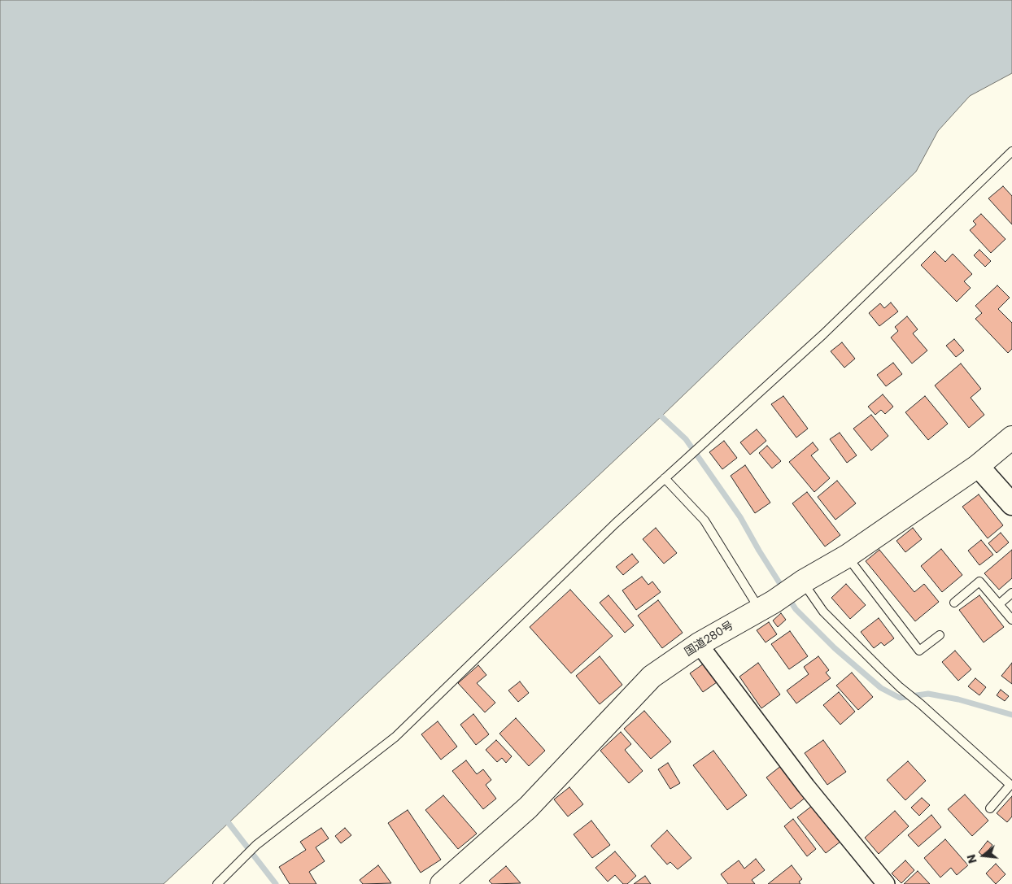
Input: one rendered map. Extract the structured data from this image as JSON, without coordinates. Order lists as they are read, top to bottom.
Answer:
{
  "streets": {
    "highway": ["国道280号"]
  },
  "north": "left"
}
